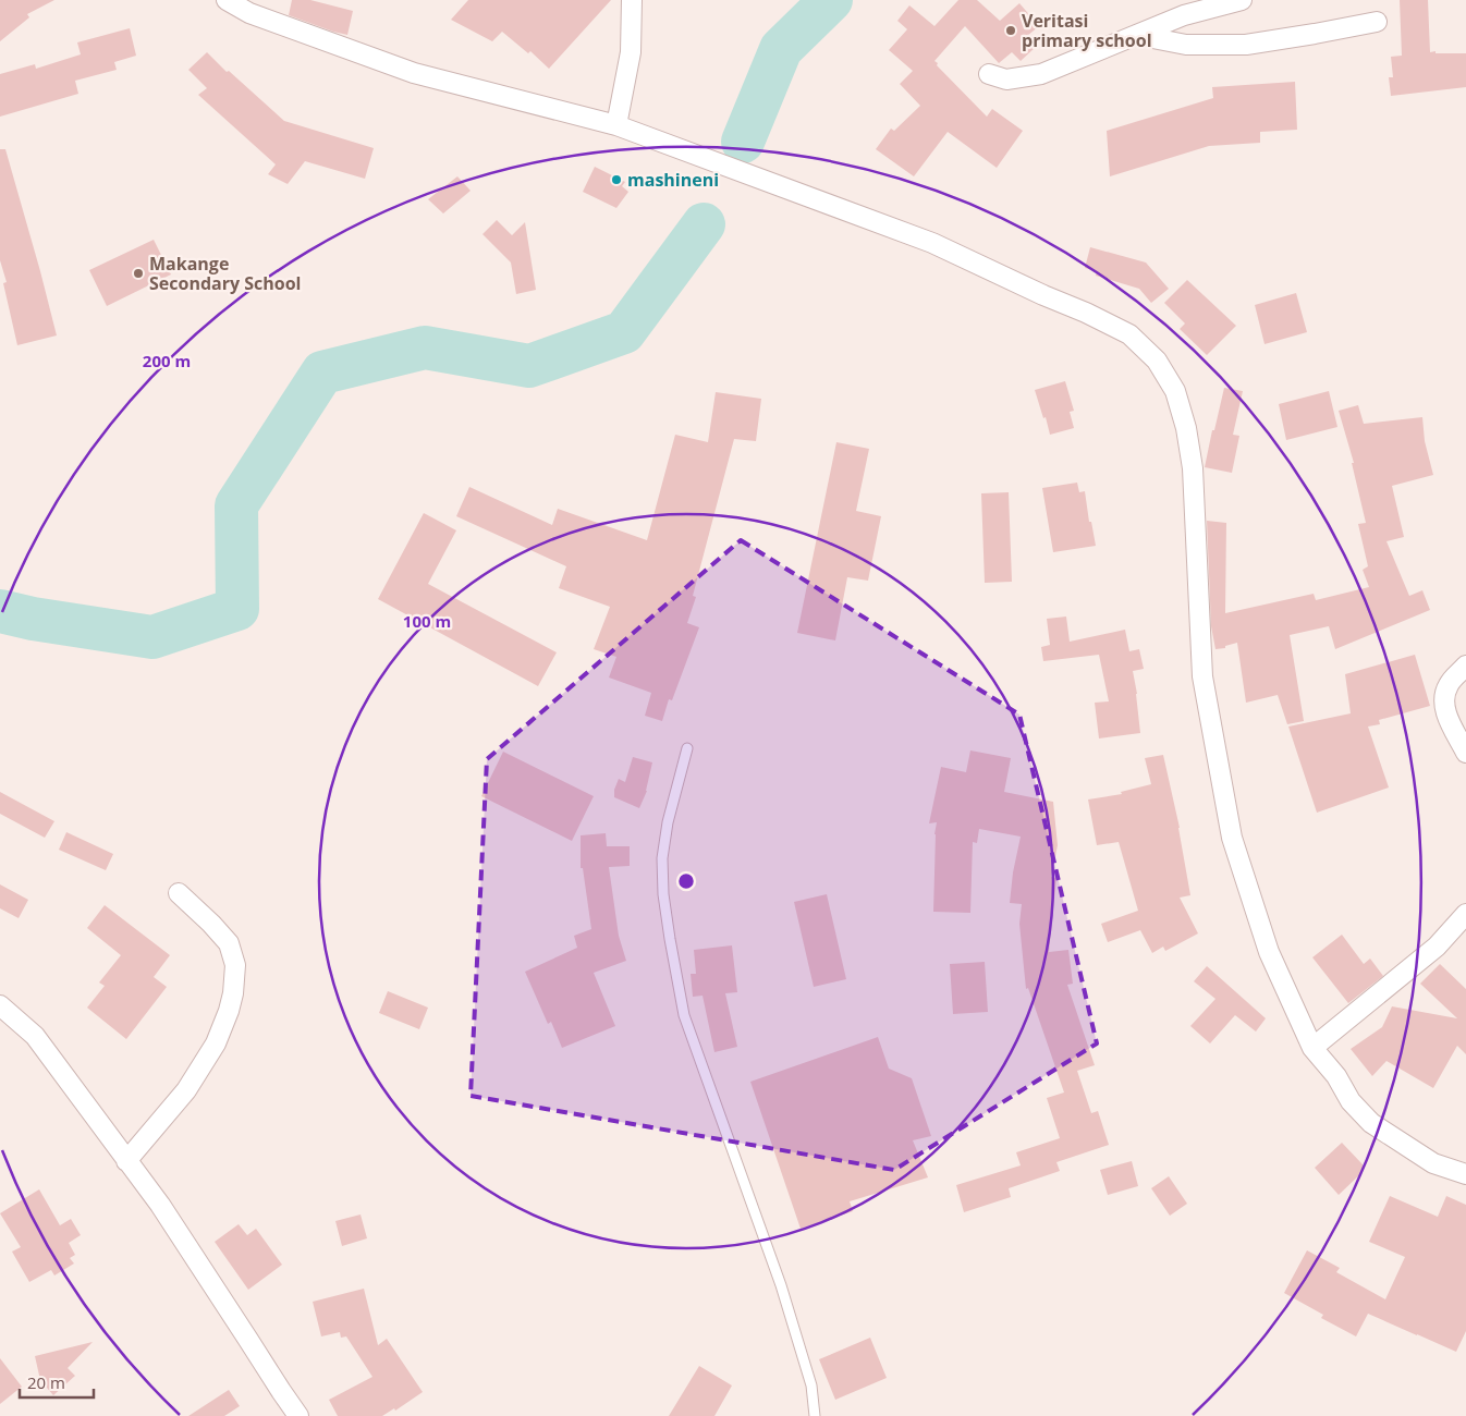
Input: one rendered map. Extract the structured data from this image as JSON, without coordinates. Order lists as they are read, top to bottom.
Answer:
{
  "places": ["Veritasi primary school", "mashineni", "Makange Secondary School"],
  "scale_bar": "20 m",
  "rings": ["200 m", "100 m"]
}
